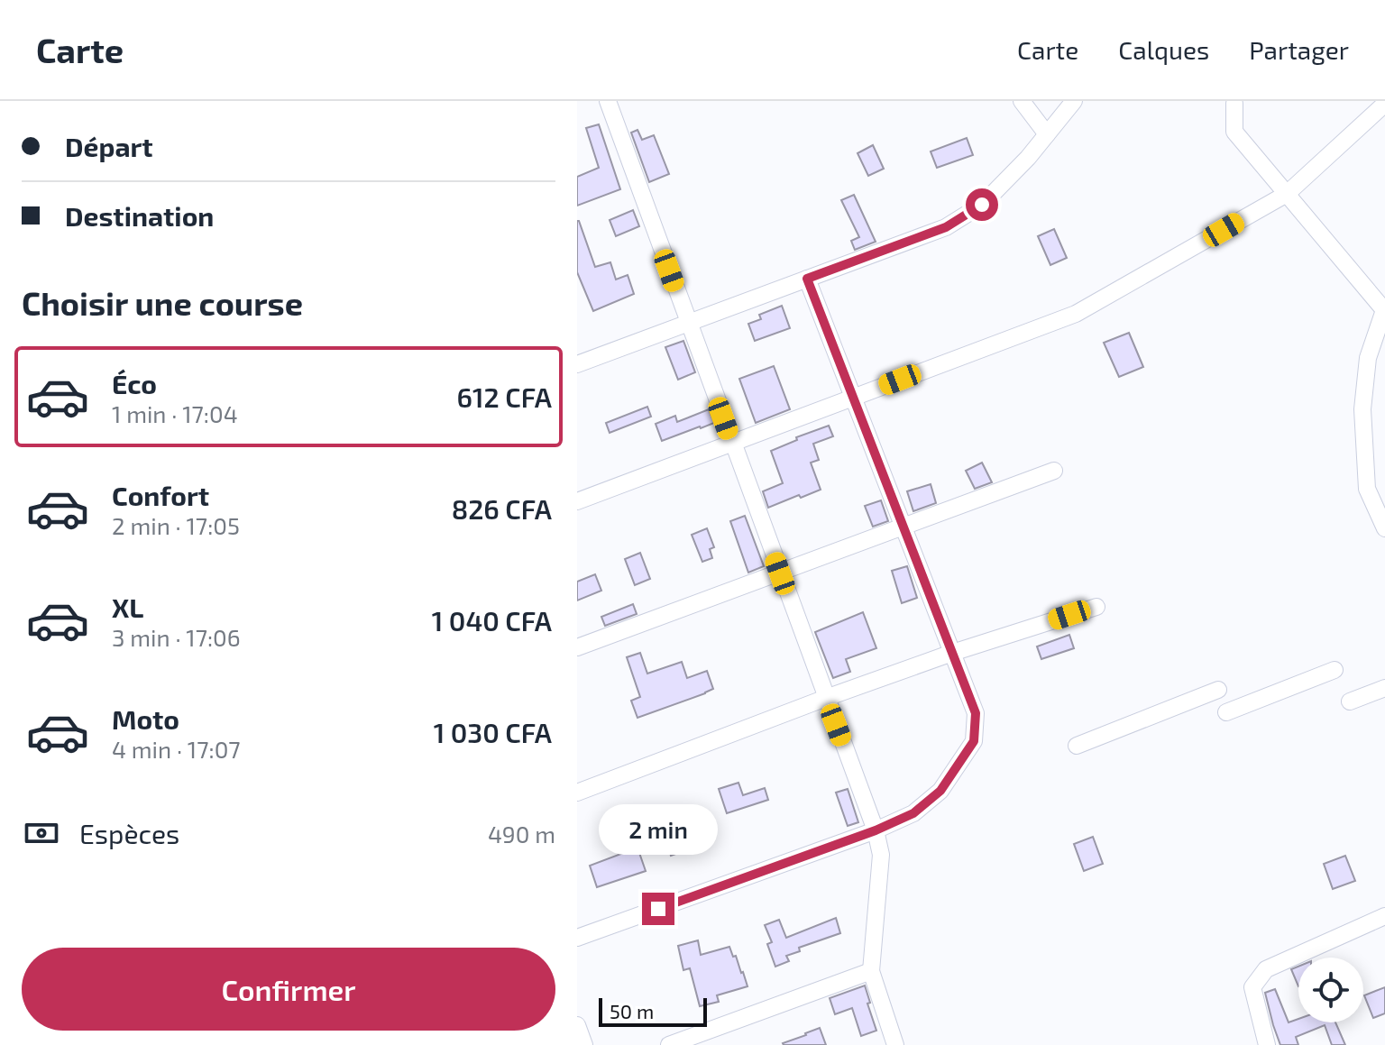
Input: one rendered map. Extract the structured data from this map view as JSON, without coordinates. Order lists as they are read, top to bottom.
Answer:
{
  "scale_bar": "50 m",
  "page": {
    "header": "Carte",
    "nav": ["Carte", "Calques", "Partager"],
    "banner": ["Départ", "Destination"],
    "heading": "Choisir une course",
    "list": [
      {
        "name": "Éco",
        "note": "1 min · 17:04",
        "value": "612 CFA"
      },
      {
        "name": "Confort",
        "note": "2 min · 17:05",
        "value": "826 CFA"
      },
      {
        "name": "XL",
        "note": "3 min · 17:06",
        "value": "1 040 CFA"
      },
      {
        "name": "Moto",
        "note": "4 min · 17:07",
        "value": "1 030 CFA"
      }
    ],
    "pay": ["Espèces", "490 m"],
    "bubble": "2 min",
    "buttons": "Confirmer",
    "scale": "50 m"
  }
}
